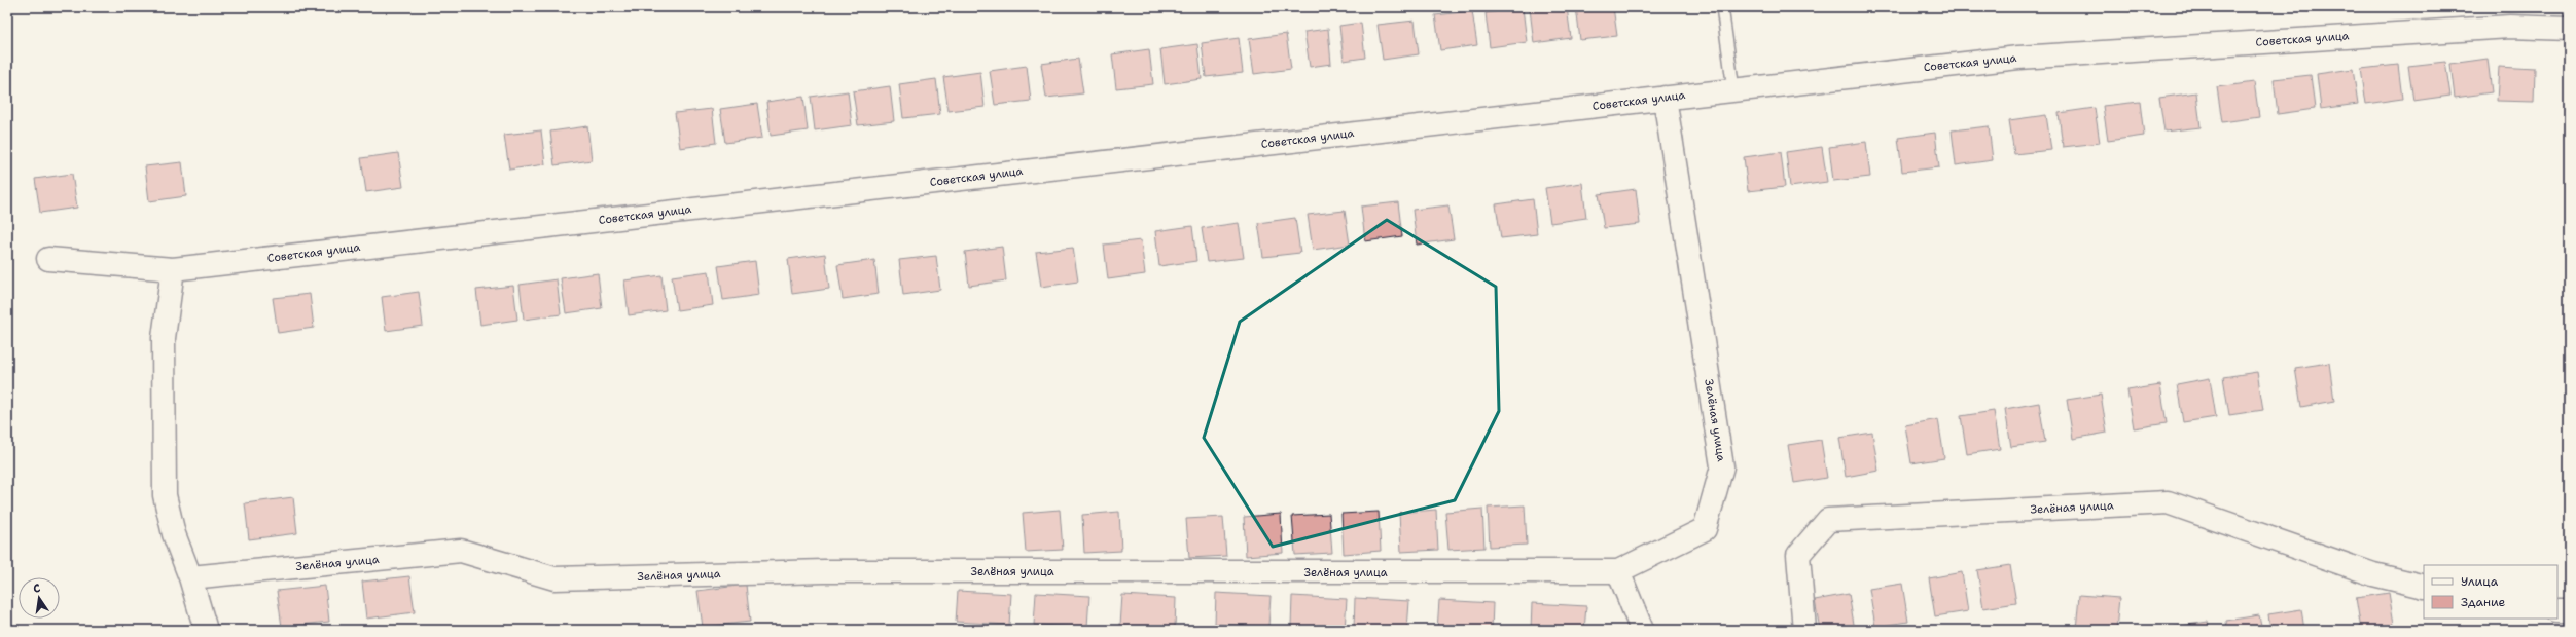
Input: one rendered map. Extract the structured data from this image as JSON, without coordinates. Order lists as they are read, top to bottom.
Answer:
{
  "streets": {
    "street": ["Советская улица", "Зелёная улица"]
  },
  "crossings": [
    ["Советская улица", "Зелёная улица"]
  ],
  "legend": ["Улица", "Здание"],
  "north": "top"
}
